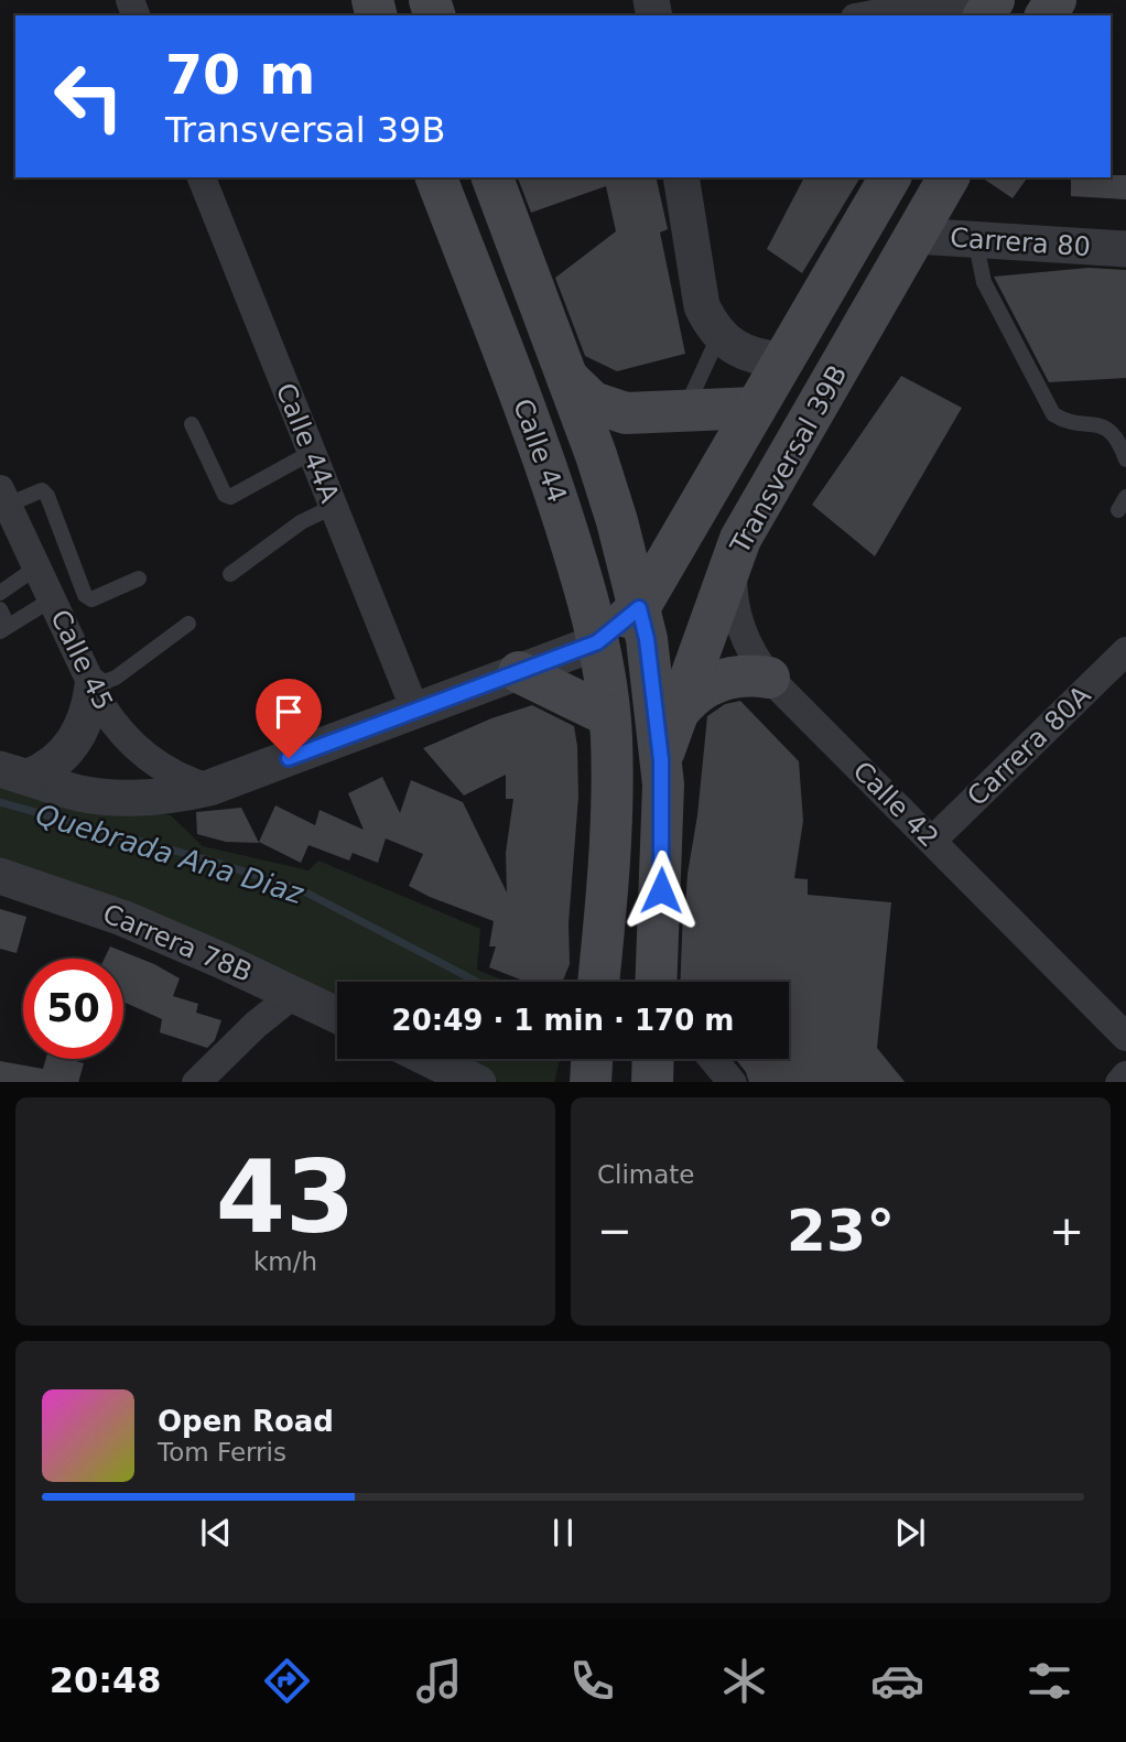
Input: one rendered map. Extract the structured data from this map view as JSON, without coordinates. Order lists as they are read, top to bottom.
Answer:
{
  "streets": {
    "main road": ["Calle 44", "Transversal 39B"],
    "street": [
      "Carrera 80",
      "Calle 44A",
      "Calle 45",
      "Carrera 80A",
      "Calle 42",
      "Carrera 78B"
    ]
  },
  "crossings": [
    ["Carrera 80", "Transversal 39B"],
    ["Calle 44", "Transversal 39B"],
    ["Transversal 39B", "Calle 42"],
    ["Carrera 80A", "Calle 42"]
  ],
  "water": ["Quebrada Ana Diaz"],
  "page": {
    "turn": ["70 m", "Transversal 39B"],
    "limit": "50",
    "trip": "20:49 · 1 min · 170 m",
    "tile": [
      ["43", "km/h"],
      "Climate"
    ],
    "heat": ["−", "23°", "+"],
    "song": ["Open Road", "Tom Ferris"],
    "tabs": "20:48"
  }
}
